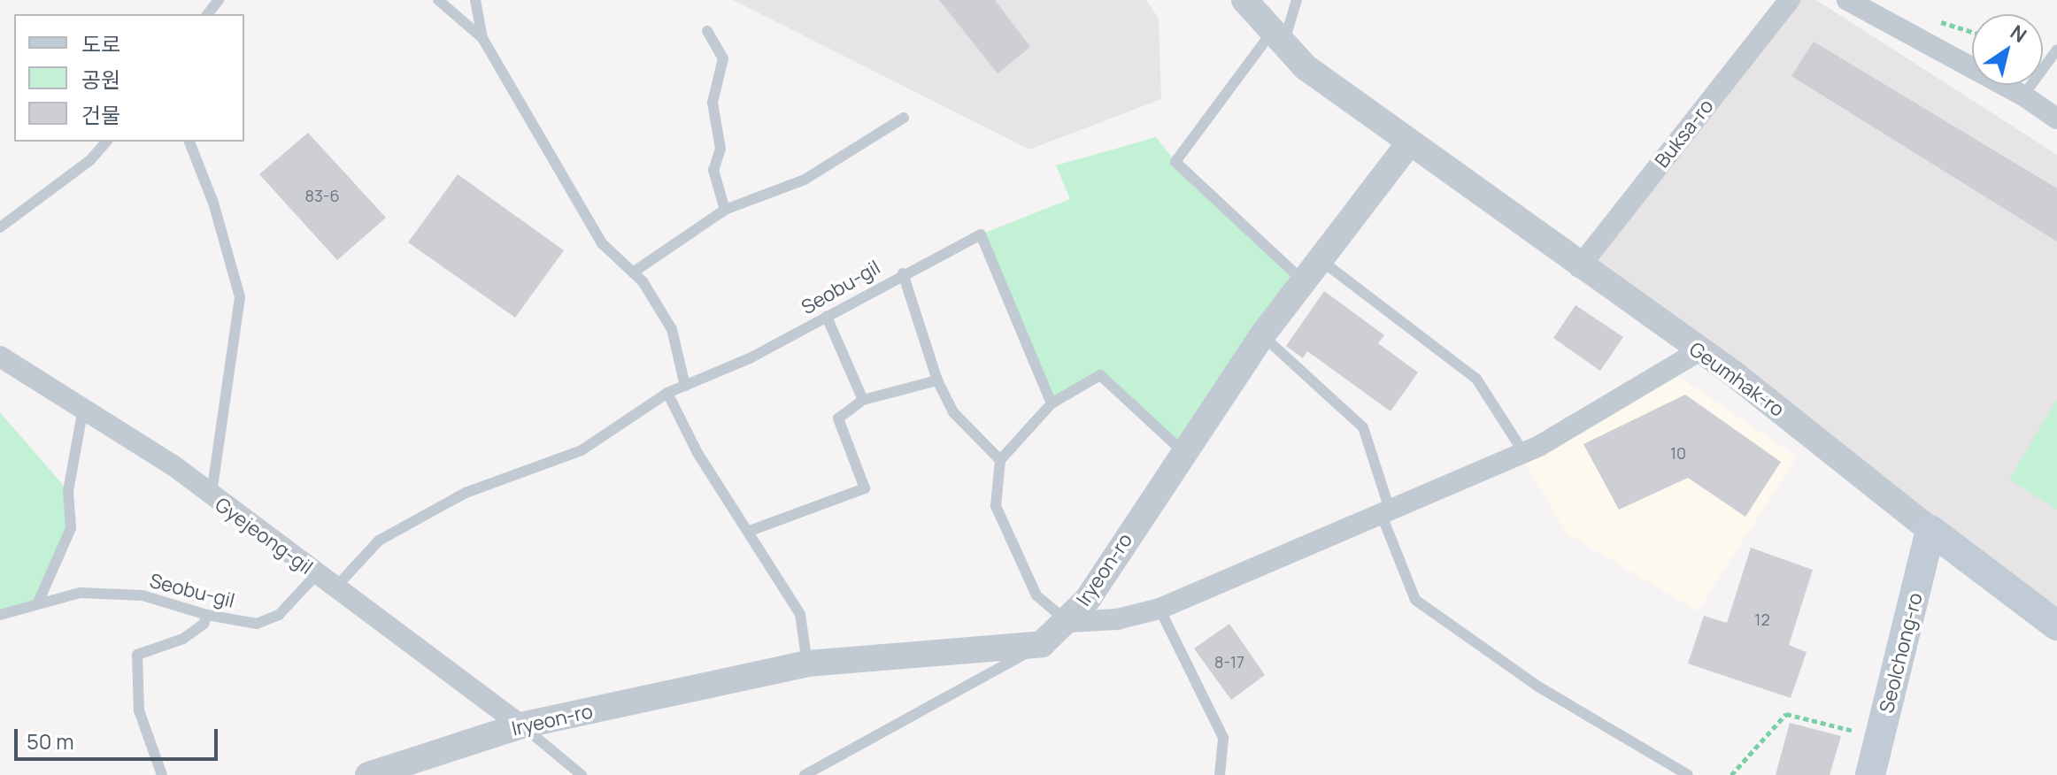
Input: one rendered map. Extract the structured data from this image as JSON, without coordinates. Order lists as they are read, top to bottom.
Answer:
{
  "streets": {
    "main road": ["Geumhak-ro", "Seolchong-ro"],
    "street": ["Buksa-ro", "Gyejeong-gil", "Iryeon-ro"],
    "lane": ["Seobu-gil"]
  },
  "crossings": [
    ["Buksa-ro", "Geumhak-ro"],
    ["Seobu-gil", "Gyejeong-gil"],
    ["Geumhak-ro", "Iryeon-ro"],
    ["Geumhak-ro", "Seolchong-ro"],
    ["Gyejeong-gil", "Iryeon-ro"]
  ],
  "house_numbers": [
    "83-6",
    "10",
    "12",
    "8-17"
  ],
  "legend": ["도로", "공원", "건물"],
  "scale_bar": "50 m",
  "north": "top right"
}
